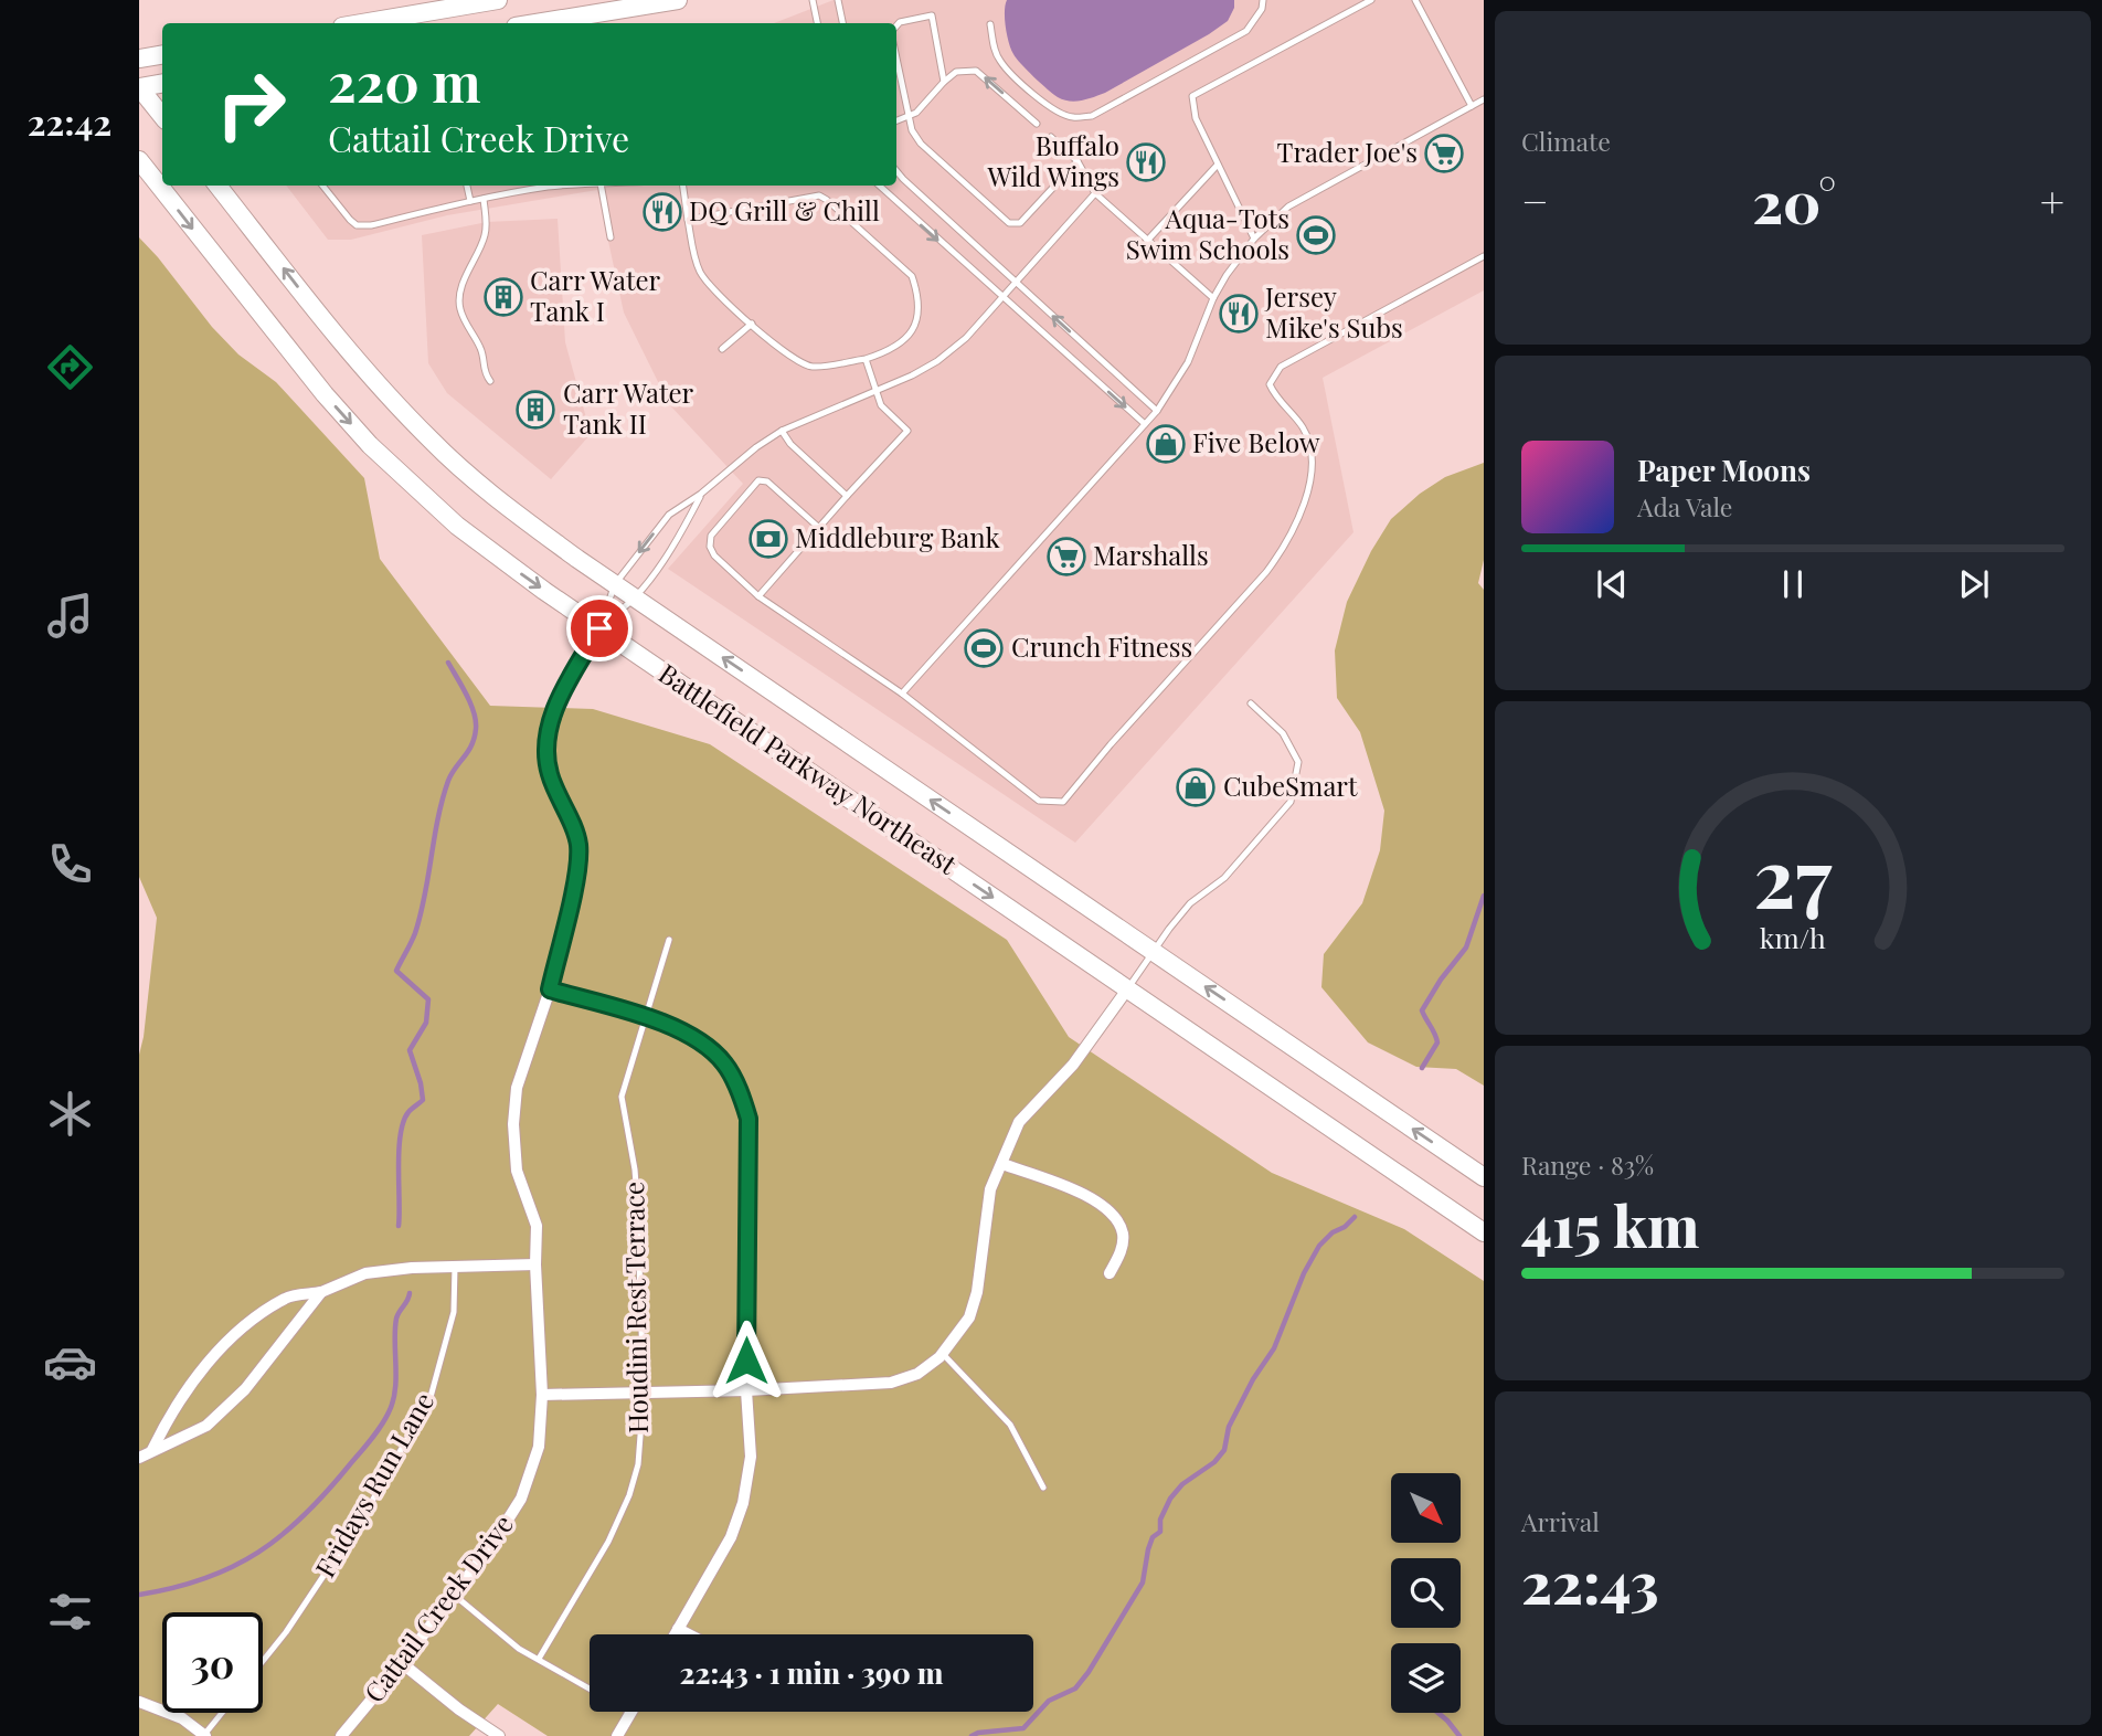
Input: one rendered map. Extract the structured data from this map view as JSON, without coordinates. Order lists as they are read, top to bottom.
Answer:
{
  "streets": {
    "main road": ["Battlefield Parkway Northeast"],
    "street": ["Cattail Creek Drive"],
    "lane": ["Houdini Rest Terrace", "Fridays Run Lane"]
  },
  "crossings": [
    ["Battlefield Parkway Northeast", "Cattail Creek Drive"]
  ],
  "places": {
    "supermarket": ["Trader Joe's", "Marshalls"],
    "restaurant": ["Buffalo Wild Wings", "DQ Grill & Chill", "Jersey Mike's Subs"],
    "sports": ["Aqua-Tots Swim Schools", "Crunch Fitness"],
    "building": ["Carr Water Tank I", "Carr Water Tank II"],
    "shop": ["Five Below", "CubeSmart"],
    "bank": ["Middleburg Bank"]
  },
  "north": "bottom right",
  "page": {
    "tabs": "22:42",
    "tile": [
      "Climate",
      ["Range · 83%", "415 km"],
      ["Arrival", "22:43"]
    ],
    "turn": ["220 m", "Cattail Creek Drive"],
    "heat": ["−", "20°", "+"],
    "song": ["Paper Moons", "Ada Vale"],
    "limit": "30",
    "trip": "22:43 · 1 min · 390 m",
    "gauge": ["27", "km/h"]
  }
}
